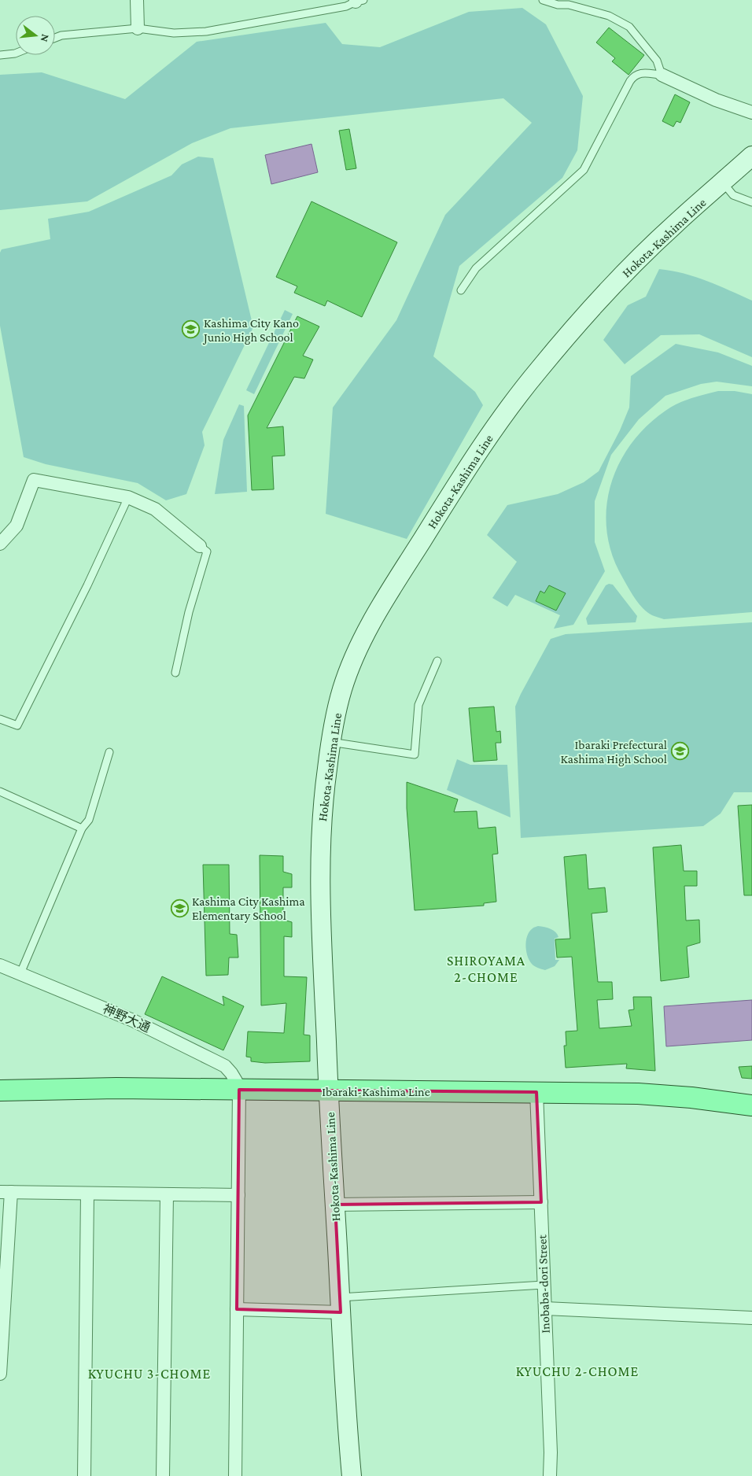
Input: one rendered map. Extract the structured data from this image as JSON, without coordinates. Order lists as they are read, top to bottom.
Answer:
{
  "streets": {
    "main road": ["Hokota-Kashima Line", "Ibaraki-Kashima Line"],
    "street": ["神野大通", "Inobaba-dori Street"]
  },
  "crossings": [
    ["Hokota-Kashima Line", "Ibaraki-Kashima Line"],
    ["神野大通", "Ibaraki-Kashima Line"],
    ["Ibaraki-Kashima Line", "Inobaba-dori Street"]
  ],
  "districts": ["SHIROYAMA 2-CHOME", "KYUCHU 2-CHOME", "KYUCHU 3-CHOME"],
  "places": {
    "school or university": ["Kashima City Kano Junio High School", "Ibaraki Prefectural Kashima High School", "Kashima City Kashima Elementary School"]
  },
  "north": "right"
}
